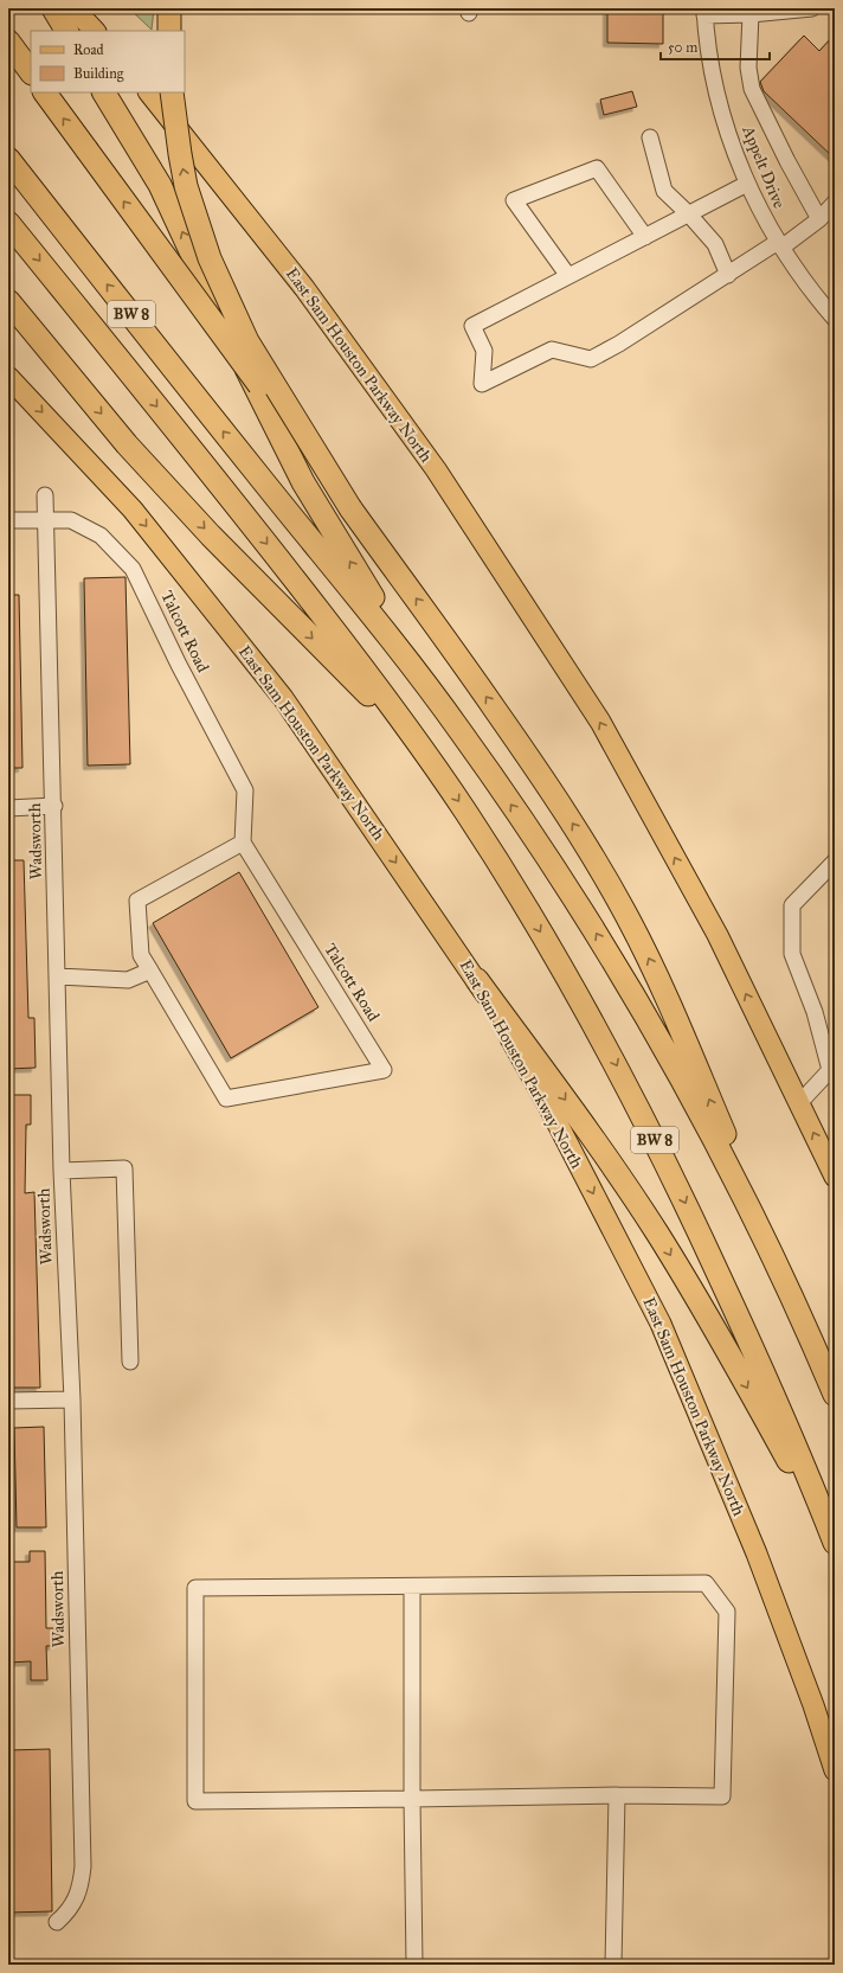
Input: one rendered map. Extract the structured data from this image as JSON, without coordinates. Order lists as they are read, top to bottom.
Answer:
{
  "streets": {
    "highway": ["BW 8"],
    "main road": ["East Sam Houston Parkway North"],
    "street": ["Appelt Drive", "Talcott Road", "Wadsworth"]
  },
  "crossings": [
    ["Talcott Road", "Wadsworth"]
  ],
  "legend": ["Road", "Building"],
  "scale_bar": "50 m"
}
